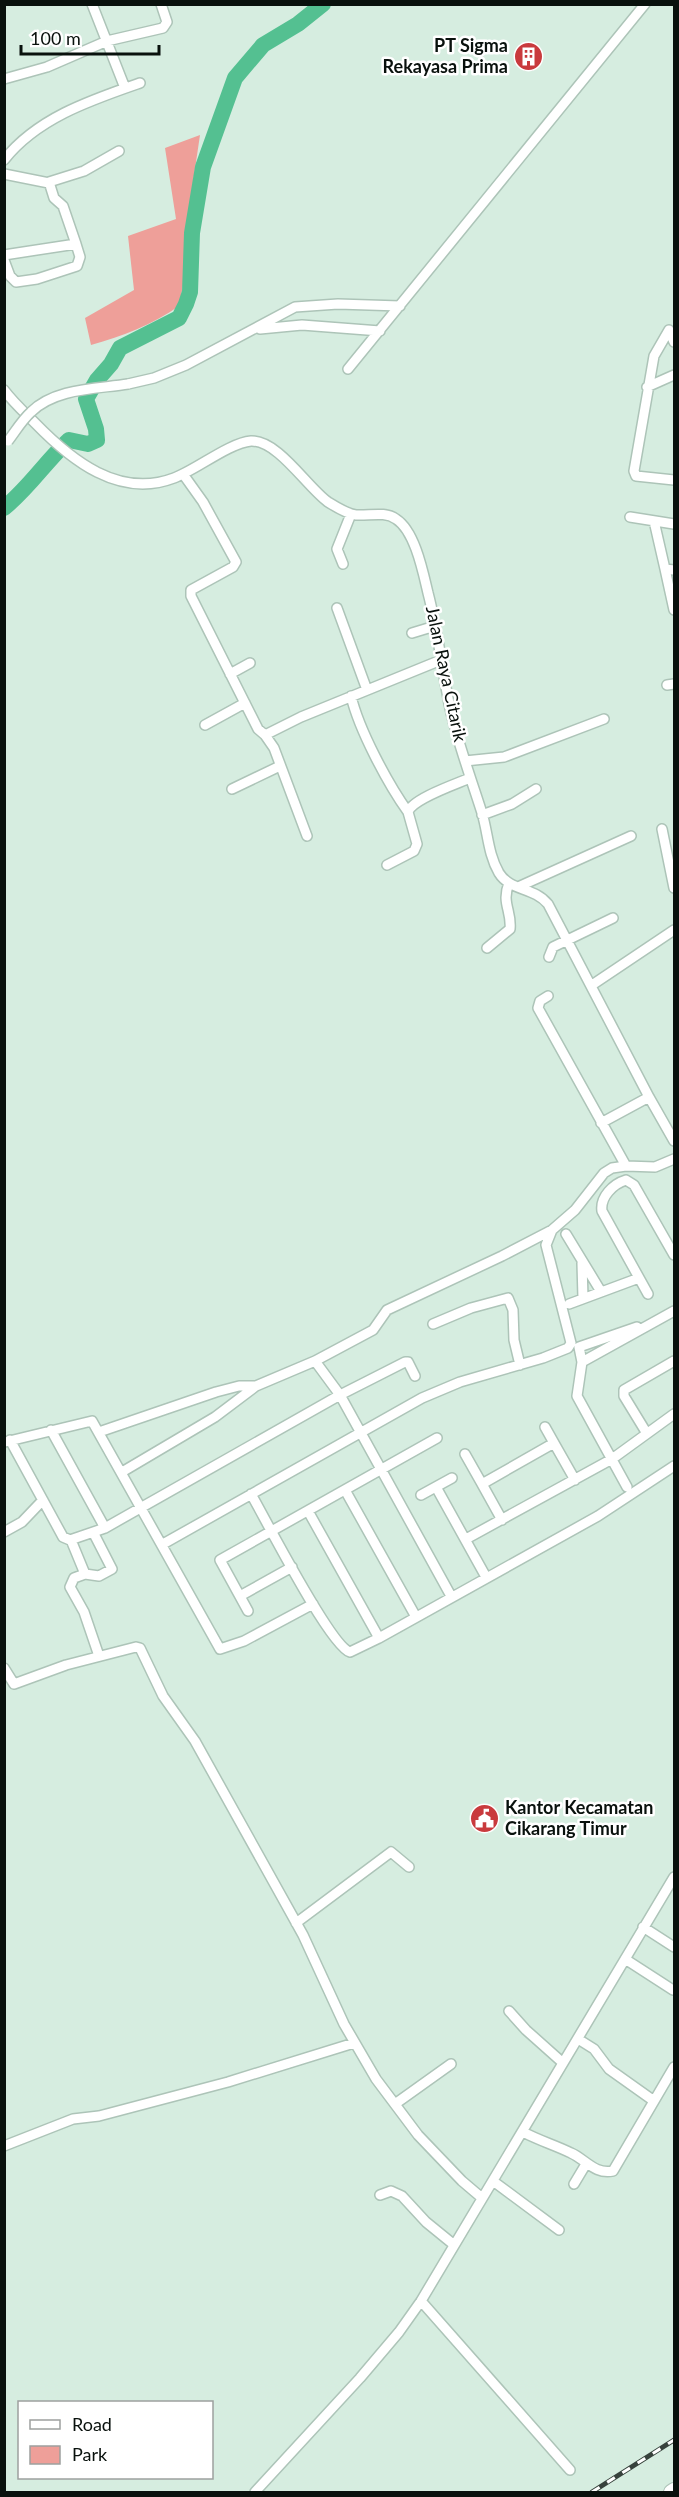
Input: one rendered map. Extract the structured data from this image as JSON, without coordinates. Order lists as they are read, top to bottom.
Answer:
{
  "streets": {
    "street": ["Jalan Raya Citarik"]
  },
  "places": {
    "building": ["PT Sigma Rekayasa Prima"],
    "public building": ["Kantor Kecamatan Cikarang Timur"]
  },
  "legend": ["Road", "Park"],
  "scale_bar": "100 m"
}
